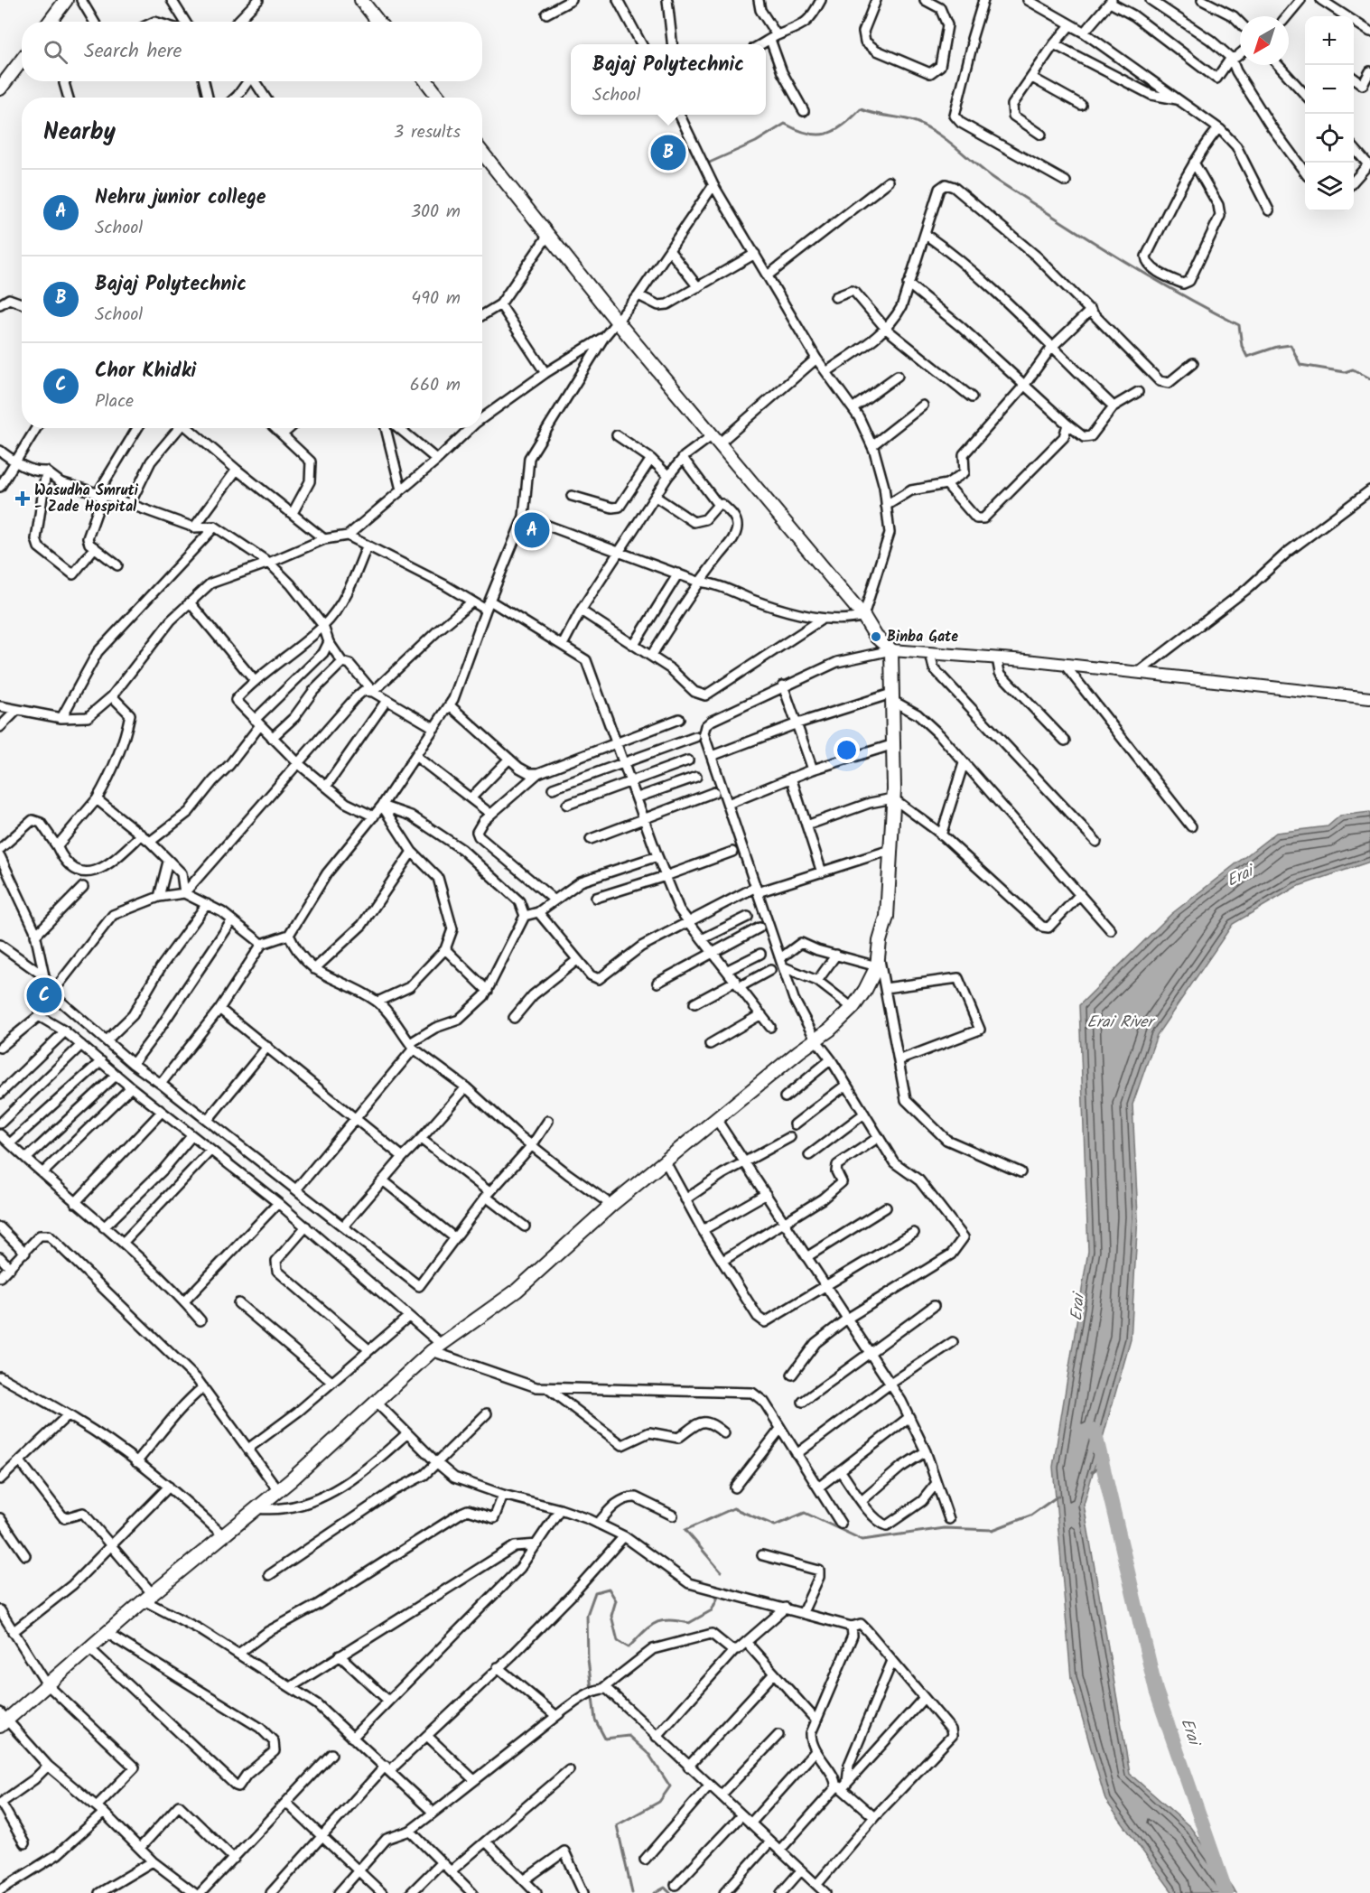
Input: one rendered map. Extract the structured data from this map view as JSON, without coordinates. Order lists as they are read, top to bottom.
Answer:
{
  "water": ["Erai", "Erai River"],
  "places": {
    "health": ["Wasudha Smruti - Zade Hospital"],
    "other": ["Binba Gate"]
  },
  "north": "bottom left",
  "page": {
    "map_buttons": ["+", "−"],
    "search": "Search here",
    "popup": ["Bajaj Polytechnic", "School"],
    "heading": ["Nearby", "3 results"],
    "pins": ["B", "A", "C"],
    "list": [
      {
        "mark": "A",
        "name": "Nehru junior college",
        "note": "School",
        "value": "300 m"
      },
      {
        "mark": "B",
        "name": "Bajaj Polytechnic",
        "note": "School",
        "value": "490 m"
      },
      {
        "mark": "C",
        "name": "Chor Khidki",
        "note": "Place",
        "value": "660 m"
      }
    ]
  }
}
